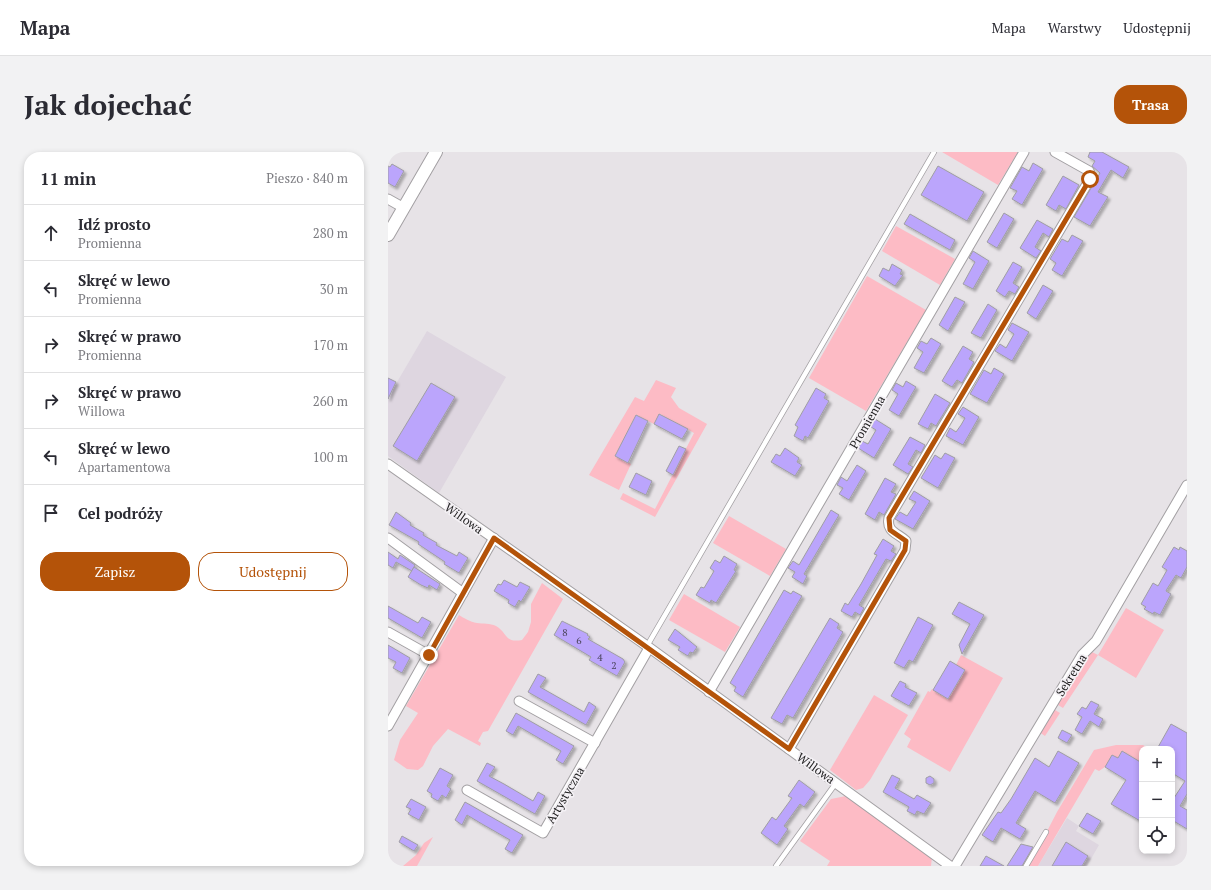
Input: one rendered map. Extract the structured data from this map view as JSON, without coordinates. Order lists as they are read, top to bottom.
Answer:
{
  "streets": {
    "street": [
      "Promienna",
      "Willowa",
      "Sekretna",
      "Artystyczna"
    ]
  },
  "crossings": [
    ["Promienna", "Willowa"],
    ["Willowa", "Artystyczna"]
  ],
  "house_numbers": [
    "8",
    "6",
    "4",
    "2"
  ],
  "page": {
    "header": "Mapa",
    "nav": ["Mapa", "Warstwy", "Udostępnij"],
    "buttons": [
      "Trasa",
      ["Zapisz", "Udostępnij"]
    ],
    "title": "Jak dojechać",
    "heading": ["11 min", "Pieszo · 840 m"],
    "list": [
      ["Idź prosto", "Promienna", "280 m"],
      ["Skręć w lewo", "Promienna", "30 m"],
      ["Skręć w prawo", "Promienna", "170 m"],
      ["Skręć w prawo", "Willowa", "260 m"],
      ["Skręć w lewo", "Apartamentowa", "100 m"],
      "Cel podróży"
    ],
    "map_buttons": ["+", "−"]
  }
}
